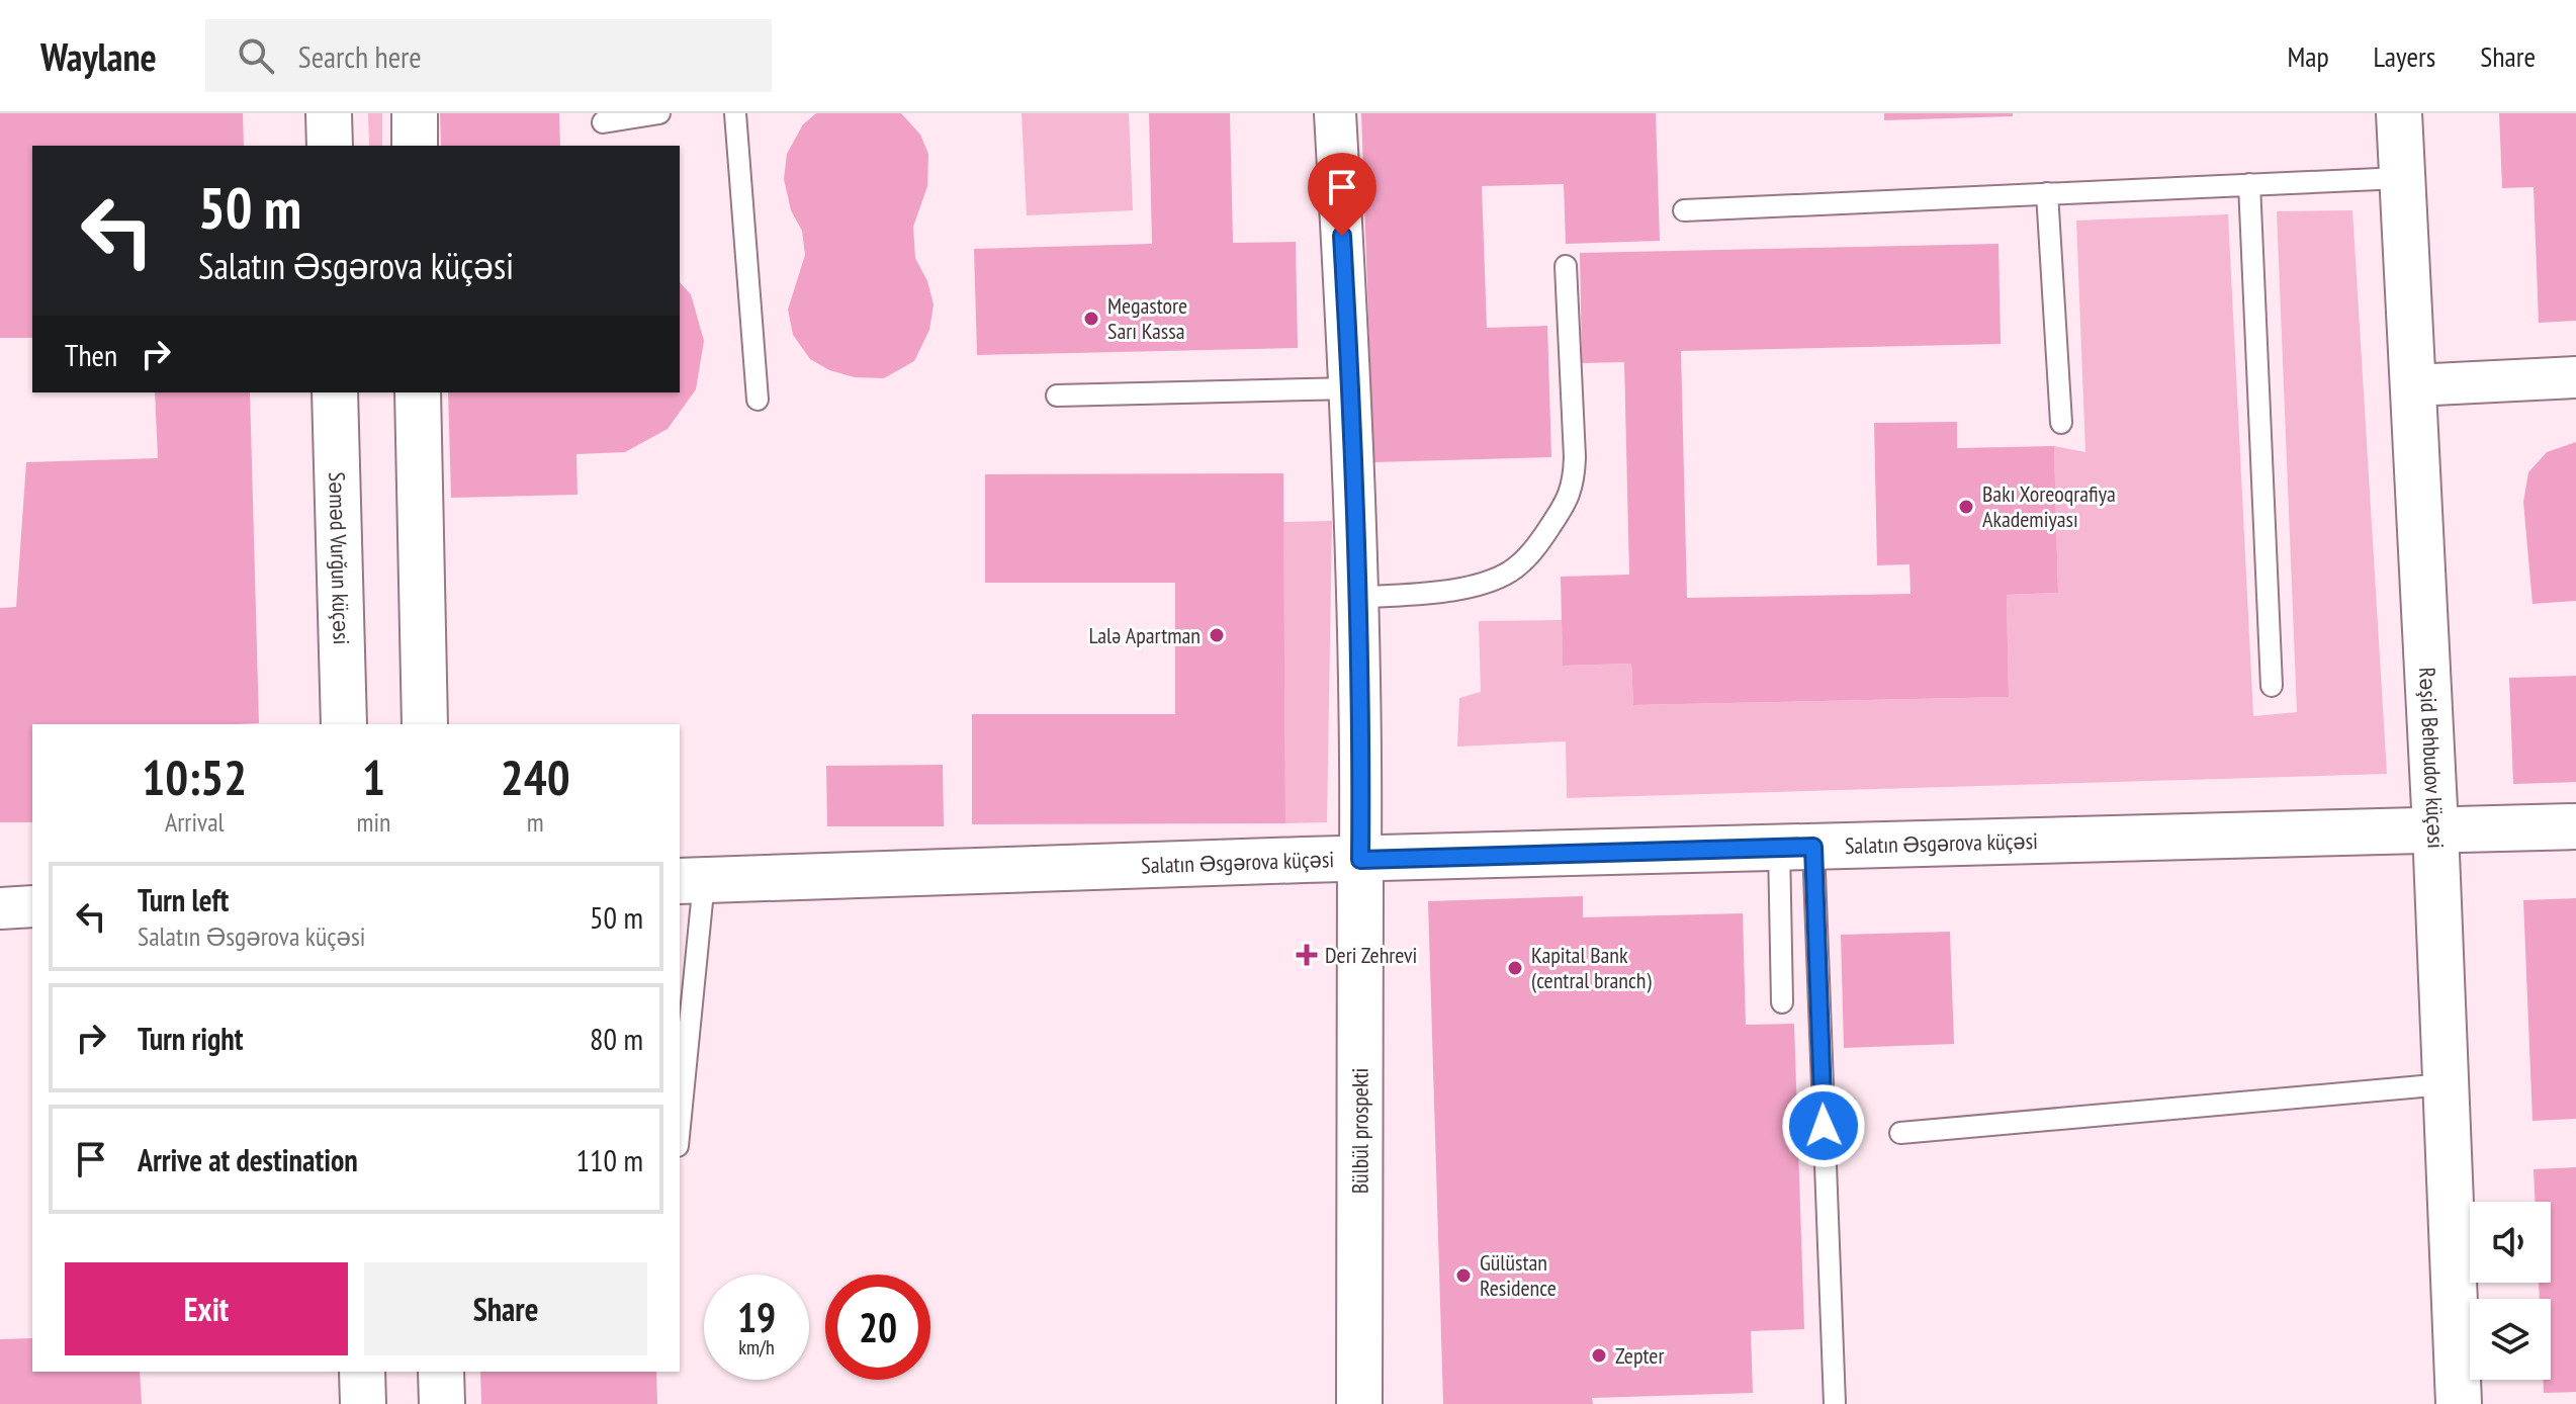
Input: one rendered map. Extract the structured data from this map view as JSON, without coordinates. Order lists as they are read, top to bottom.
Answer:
{
  "streets": {
    "main road": [
      "Səməd Vurğun küçəsi",
      "Rəşid Behbudov küçəsi",
      "Salatın Əsgərova küçəsi",
      "Bülbül prospekti"
    ]
  },
  "crossings": [
    ["Rəşid Behbudov küçəsi", "Salatın Əsgərova küçəsi"],
    ["Salatın Əsgərova küçəsi", "Bülbül prospekti"]
  ],
  "places": {
    "other": [
      "Megastore Sarı Kassa",
      "Bakı Xoreoqrafiya Akademiyası",
      "Lalә Apartman",
      "Kapital Bank (central branch)",
      "Gülüstan Residence",
      "Zepter"
    ],
    "health": ["Deri Zehrevi"]
  },
  "page": {
    "header": "Waylane",
    "search": "Search here",
    "nav": ["Map", "Layers", "Share"],
    "turn": ["50 m", "Salatın Əsgərova küçəsi"],
    "then": "Then",
    "eta": [
      "10:52",
      "Arrival",
      "1",
      "min",
      "240",
      "m"
    ],
    "list": [
      {
        "name": "Turn left",
        "note": "Salatın Əsgərova küçəsi",
        "value": "50 m"
      },
      {
        "name": "Turn right",
        "value": "80 m"
      },
      {
        "name": "Arrive at destination",
        "value": "110 m"
      }
    ],
    "buttons": ["Exit", "Share"],
    "speed": "19 km/h",
    "limit": "20"
  }
}
